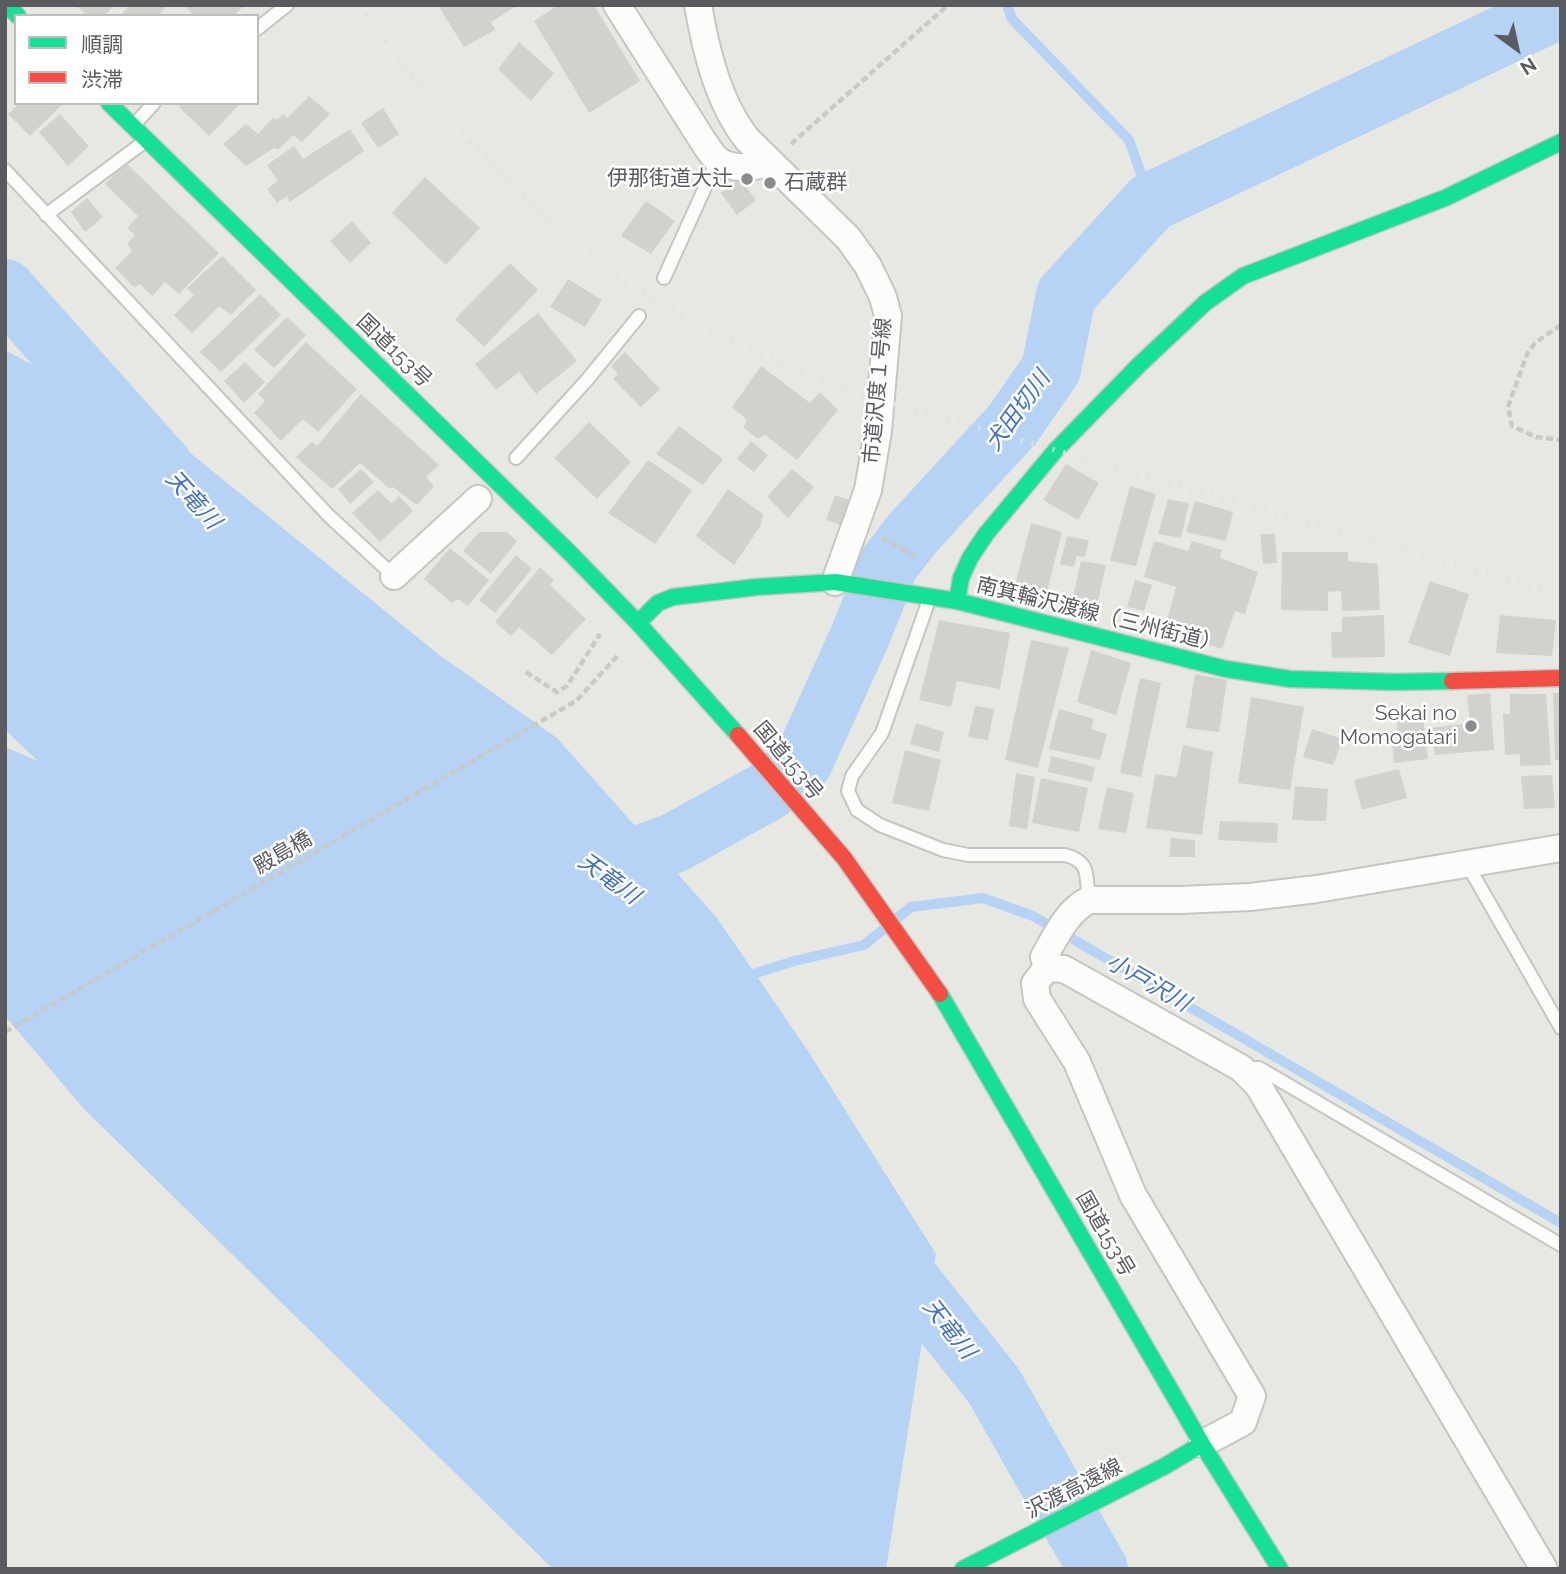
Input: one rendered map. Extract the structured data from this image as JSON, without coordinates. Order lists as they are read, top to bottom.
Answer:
{
  "streets": {
    "main road": ["国道153号", "南箕輪沢渡線（三州街道）", "沢渡高遠線"],
    "street": ["市道沢度１号線"],
    "path": ["殿島橋"]
  },
  "crossings": [
    ["国道153号", "南箕輪沢渡線（三州街道）"],
    ["国道153号", "沢渡高遠線"],
    ["市道沢度１号線", "南箕輪沢渡線（三州街道）"]
  ],
  "water": ["犬田切川", "天竜川", "小戸沢川"],
  "places": ["伊那街道大辻", "石蔵群", "Sekai no Momogatari"],
  "legend": ["順調", "渋滞"],
  "north": "bottom right"
}
